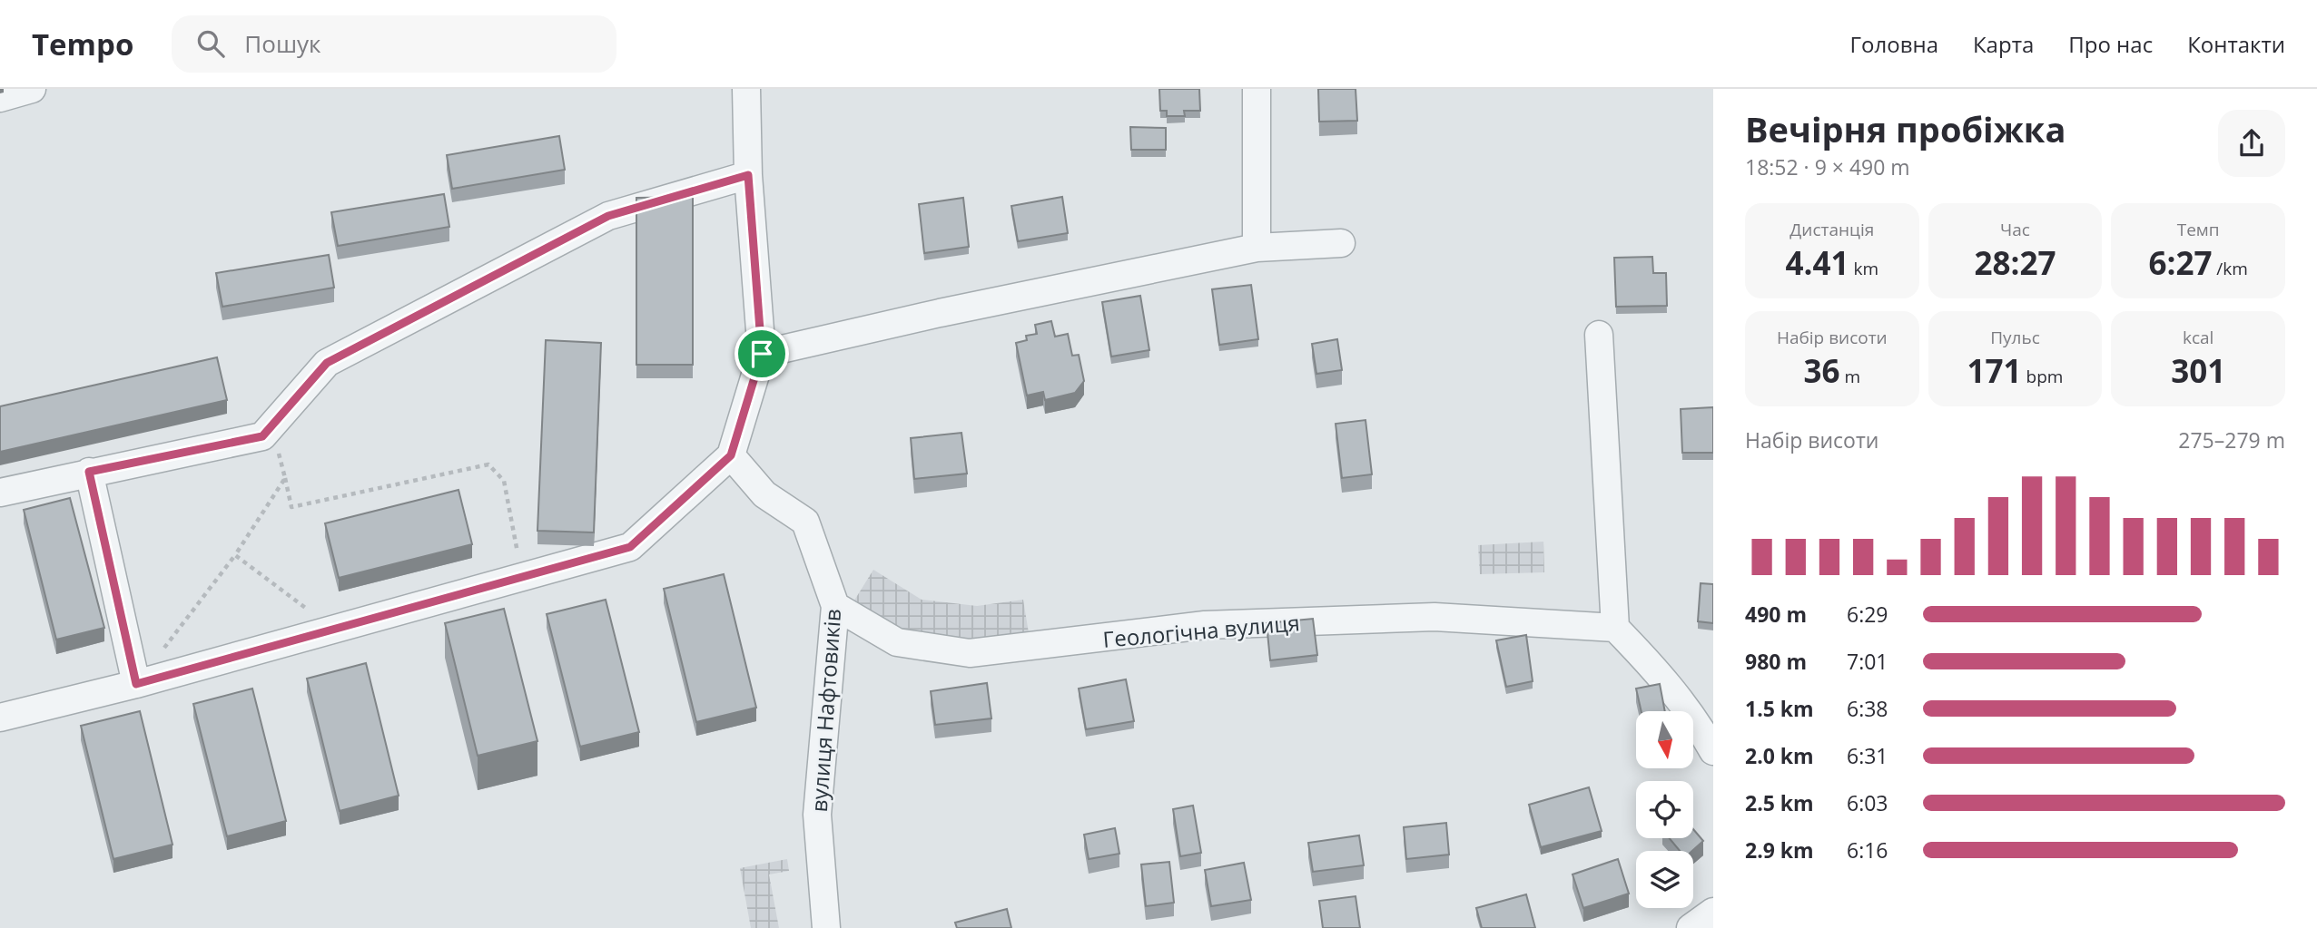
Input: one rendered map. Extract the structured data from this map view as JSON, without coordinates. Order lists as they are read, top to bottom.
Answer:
{
  "streets": {
    "street": ["Геологічна вулиця", "вулиця Нафтовиків"]
  },
  "crossings": [
    ["Геологічна вулиця", "вулиця Нафтовиків"]
  ],
  "north": "bottom",
  "page": {
    "header": "Tempo",
    "search": "Пошук",
    "nav": [
      "Головна",
      "Карта",
      "Про нас",
      "Контакти"
    ],
    "heading": ["Вечірня пробіжка", "18:52 · 9 × 490 m"],
    "stats": [
      ["Дистанція", "4.41 km"],
      ["Час", "28:27"],
      ["Темп", "6:27 /km"],
      ["Набір висоти", "36 m"],
      ["Пульс", "171 bpm"],
      ["kcal", "301"]
    ],
    "chart": ["Набір висоти", "275–279 m"],
    "list": [
      {
        "name": "490 m",
        "note": "6:29"
      },
      {
        "name": "980 m",
        "note": "7:01"
      },
      {
        "name": "1.5 km",
        "note": "6:38"
      },
      {
        "name": "2.0 km",
        "note": "6:31"
      },
      {
        "name": "2.5 km",
        "note": "6:03"
      },
      {
        "name": "2.9 km",
        "note": "6:16"
      }
    ]
  }
}
